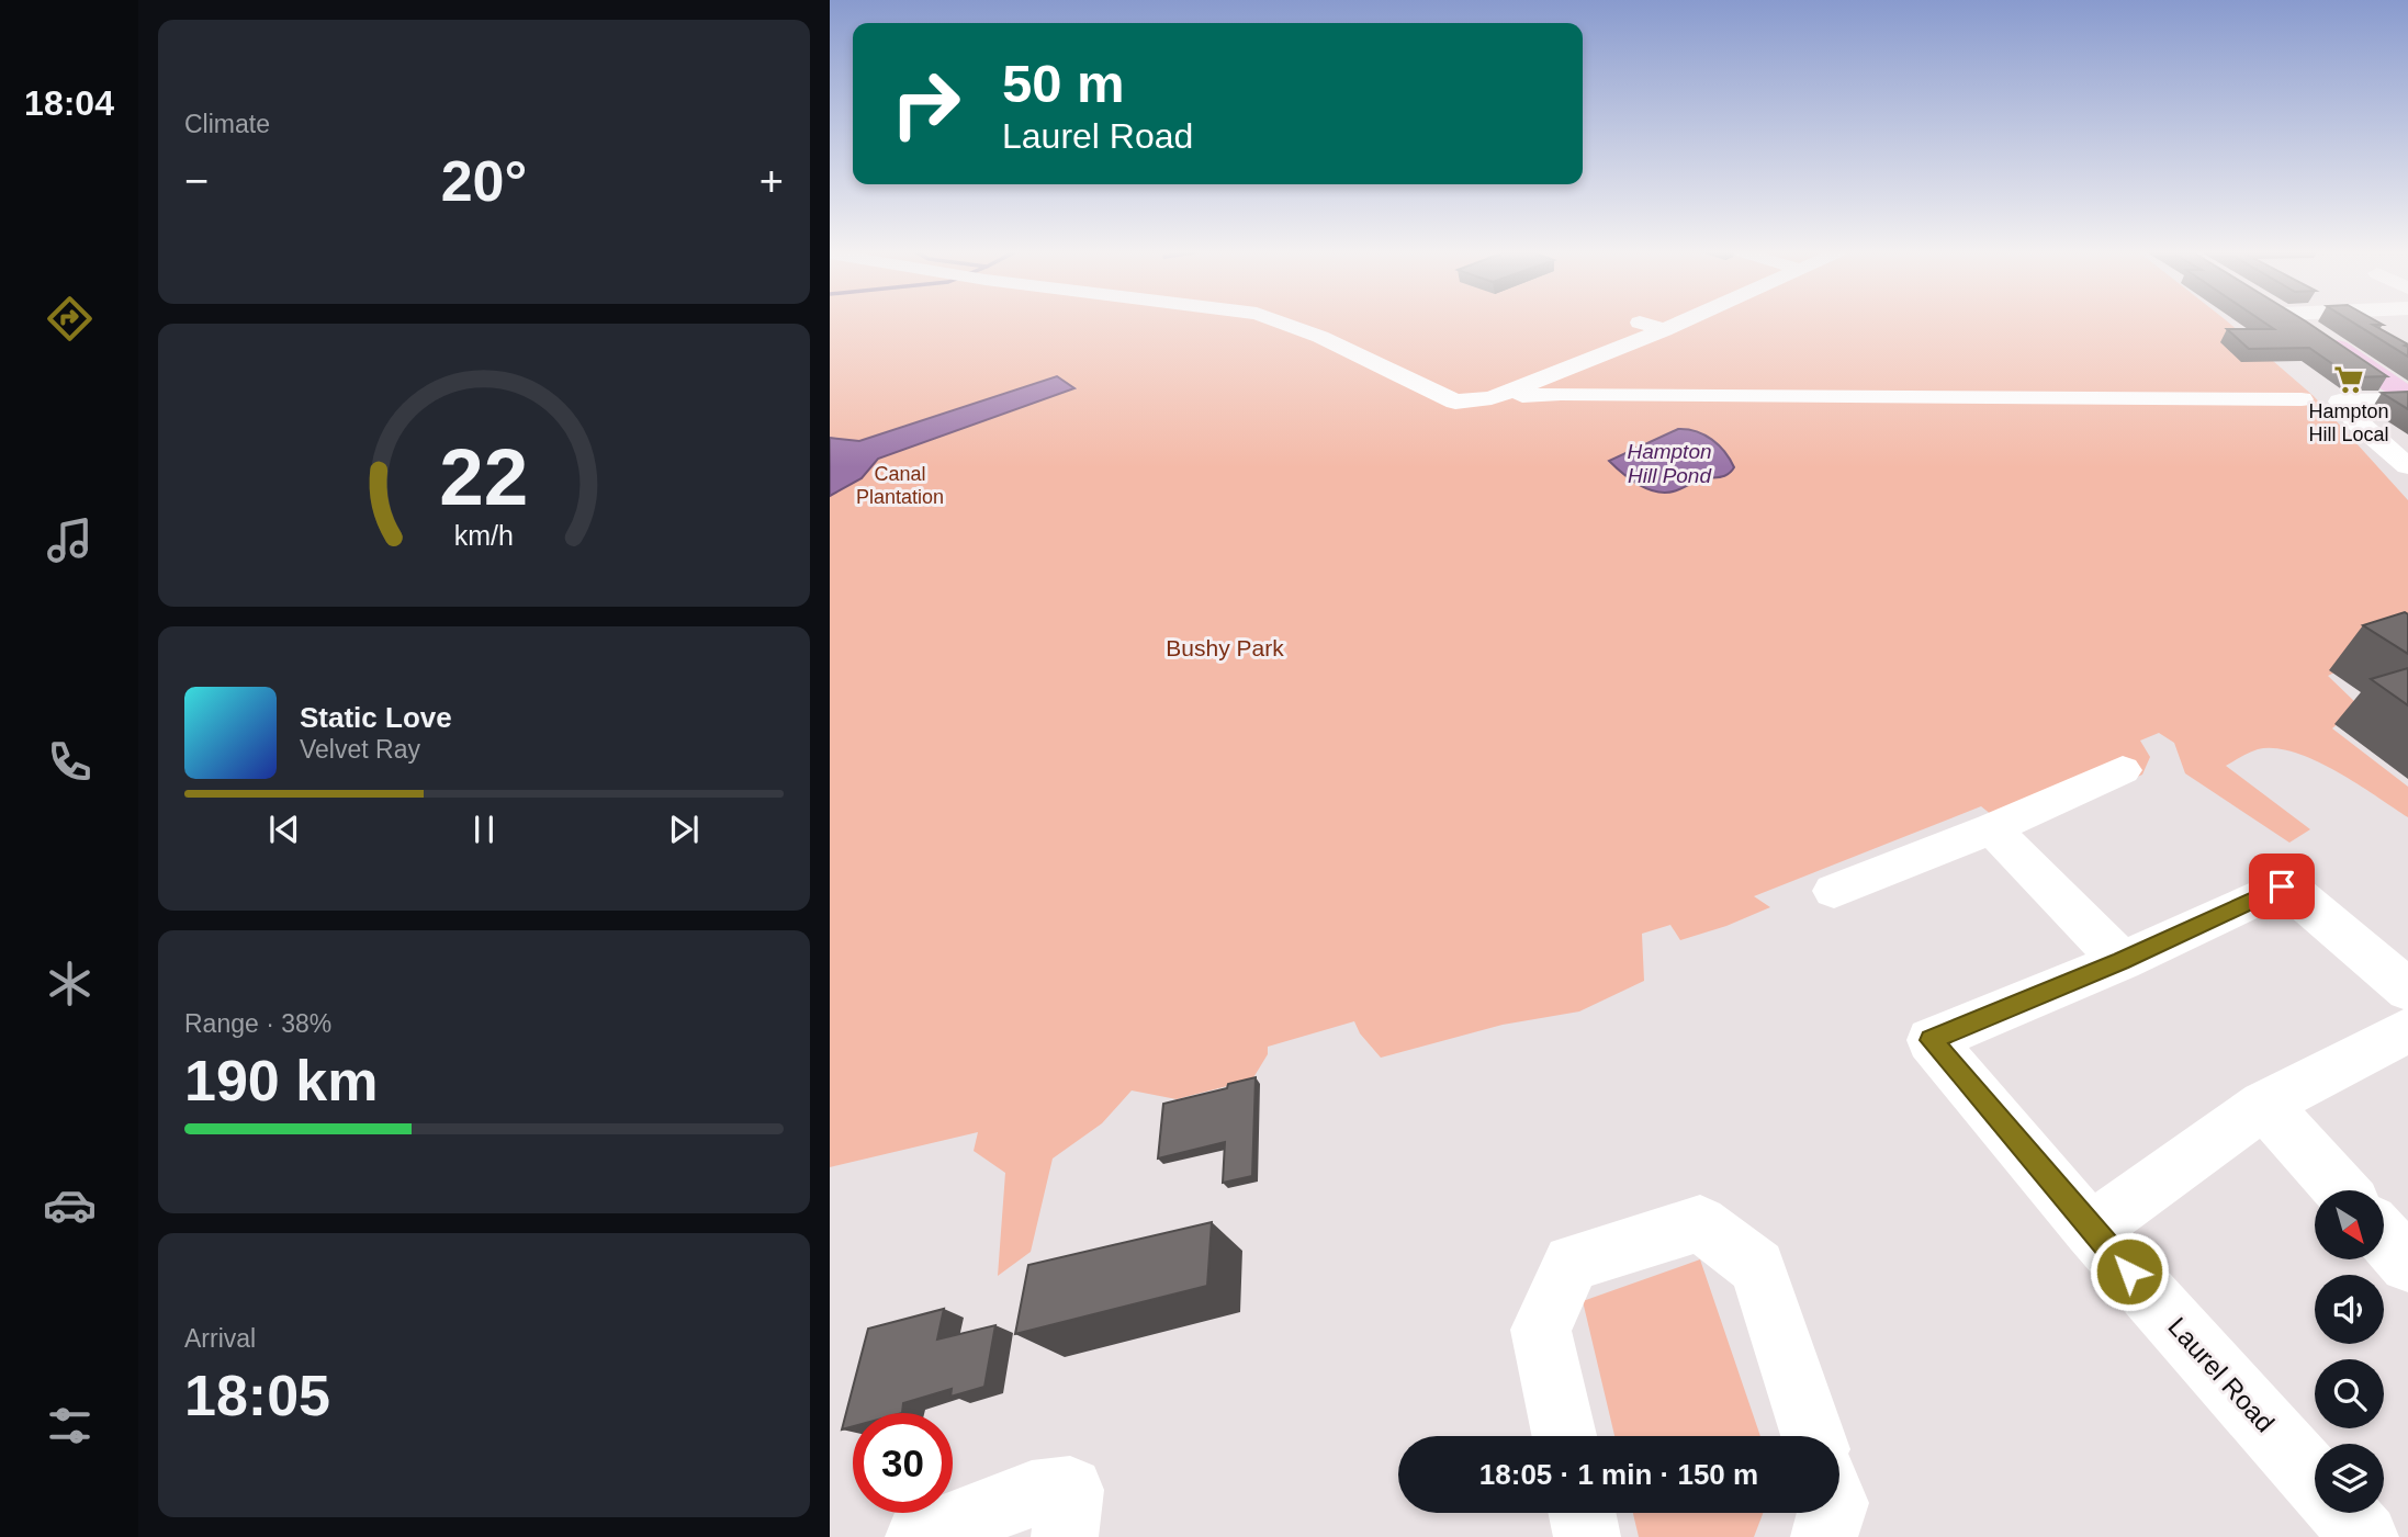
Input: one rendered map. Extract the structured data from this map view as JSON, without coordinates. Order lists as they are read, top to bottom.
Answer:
{
  "streets": {
    "street": ["Laurel Road"]
  },
  "water": ["Hampton Hill Pond"],
  "parks": ["Canal Plantation", "Bushy Park"],
  "places": {
    "supermarket": ["Hampton Hill Local"]
  },
  "north": "bottom right",
  "page": {
    "tabs": "18:04",
    "tile": [
      "Climate",
      ["Range · 38%", "190 km"],
      ["Arrival", "18:05"]
    ],
    "turn": ["50 m", "Laurel Road"],
    "heat": ["−", "20°", "+"],
    "song": ["Static Love", "Velvet Ray"],
    "limit": "30",
    "trip": "18:05 · 1 min · 150 m",
    "gauge": ["22", "km/h"]
  }
}
